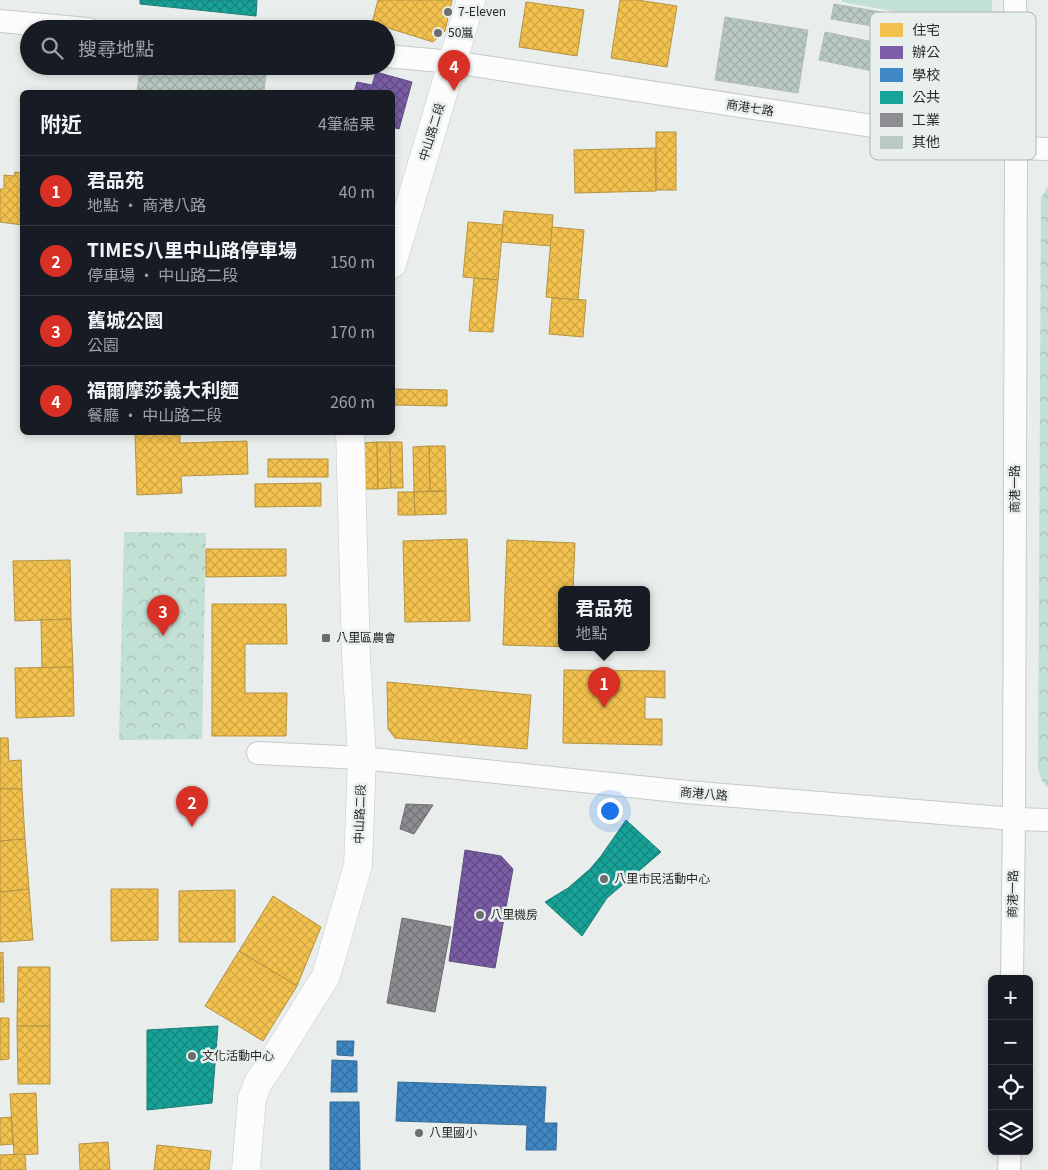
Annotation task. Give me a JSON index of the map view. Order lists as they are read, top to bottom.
{
  "streets": {
    "main road": ["中山路二段"],
    "street": ["商港七路", "商港一路", "商港八路"]
  },
  "crossings": [
    ["商港七路", "中山路二段"],
    ["中山路二段", "商港八路"],
    ["商港一路", "商港八路"]
  ],
  "places": {
    "other": [
      "7-Eleven",
      "50嵐",
      "八里市民活動中心",
      "八里機房",
      "文化活動中心",
      "八里國小"
    ],
    "transit": ["八里區農會"]
  },
  "legend": [
    "住宅",
    "辦公",
    "學校",
    "公共",
    "工業",
    "其他"
  ],
  "page": {
    "search": "搜尋地點",
    "pins": [
      "4",
      "3",
      "1",
      "2"
    ],
    "heading": ["附近", "4筆結果"],
    "list": [
      {
        "mark": "1",
        "name": "君品苑",
        "note": "地點 · 商港八路",
        "value": "40 m"
      },
      {
        "mark": "2",
        "name": "TIMES八里中山路停車場",
        "note": "停車場 · 中山路二段",
        "value": "150 m"
      },
      {
        "mark": "3",
        "name": "舊城公園",
        "note": "公園",
        "value": "170 m"
      },
      {
        "mark": "4",
        "name": "福爾摩莎義大利麵",
        "note": "餐廳 · 中山路二段",
        "value": "260 m"
      }
    ],
    "popup": ["君品苑", "地點"],
    "map_buttons": ["+", "−"]
  }
}
